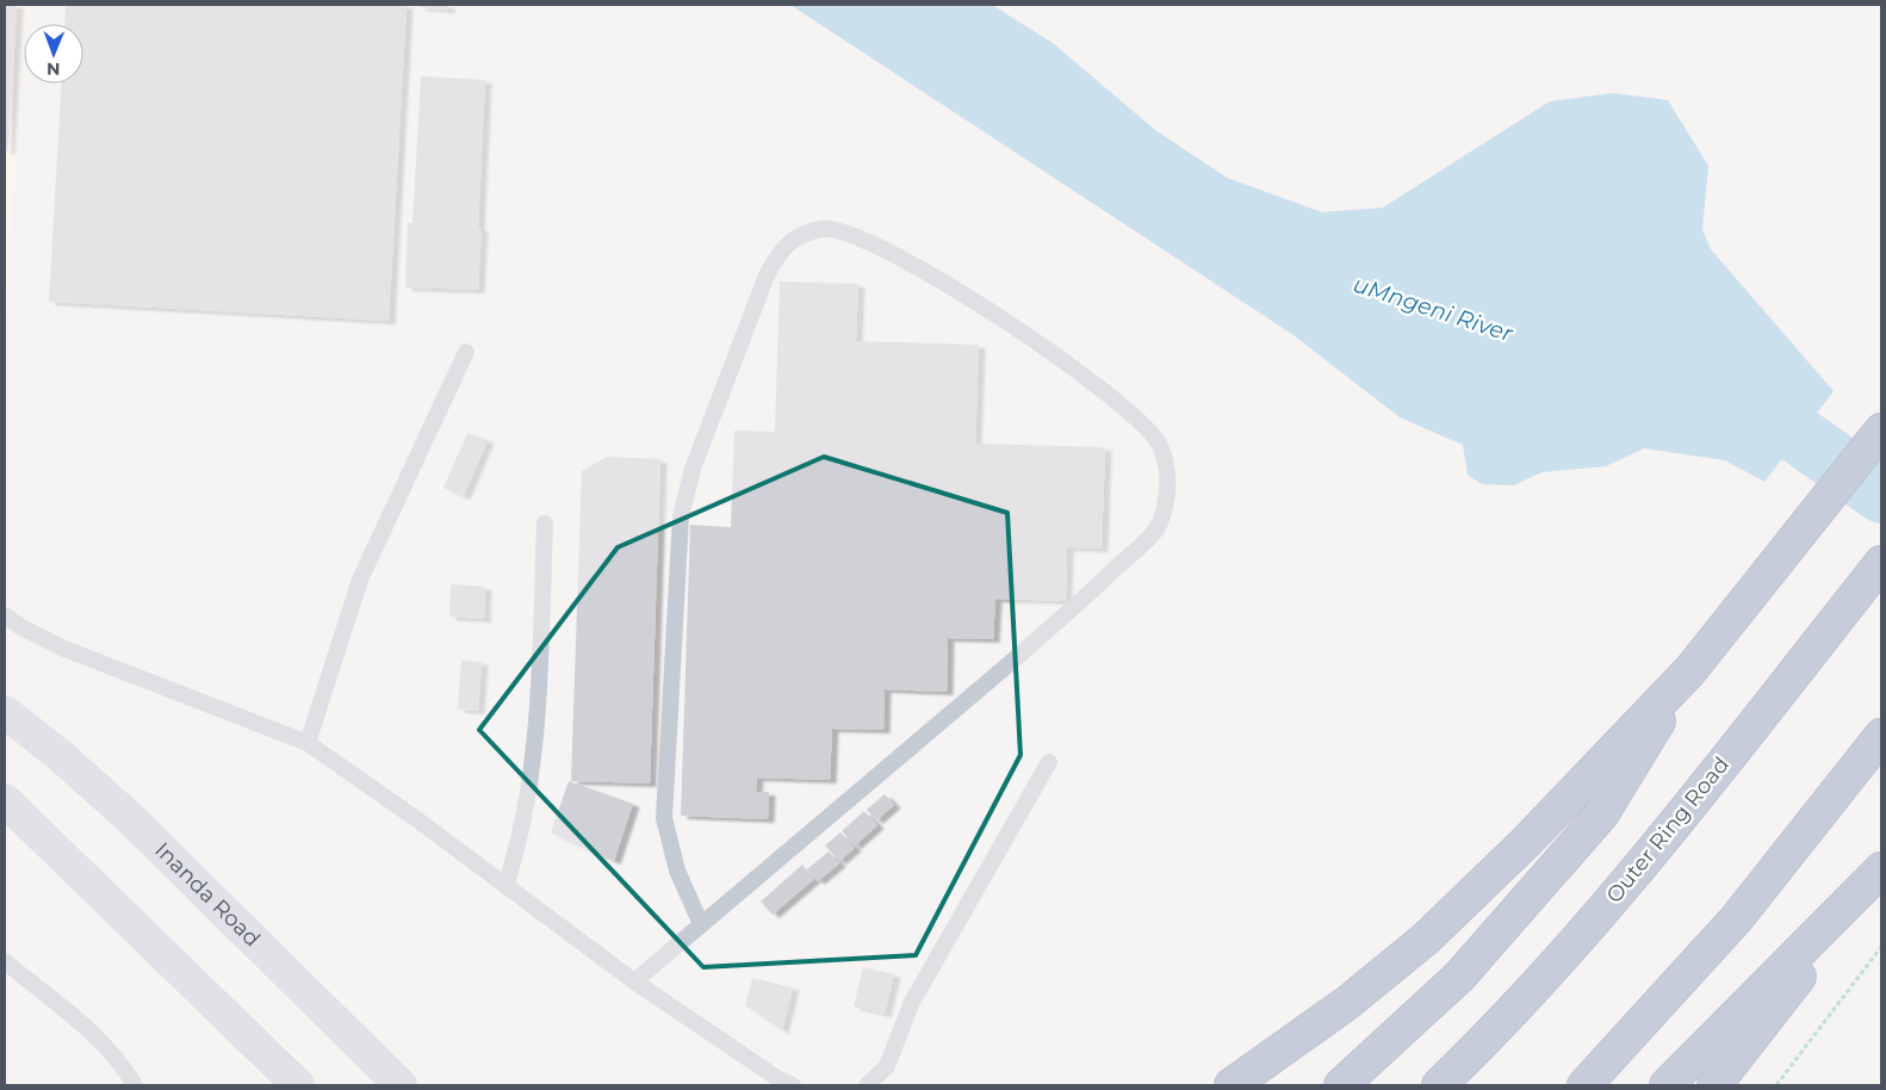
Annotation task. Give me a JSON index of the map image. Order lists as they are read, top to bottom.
{
  "streets": {
    "highway": ["Outer Ring Road"],
    "main road": ["Inanda Road"]
  },
  "water": ["uMngeni River"],
  "north": "bottom"
}
